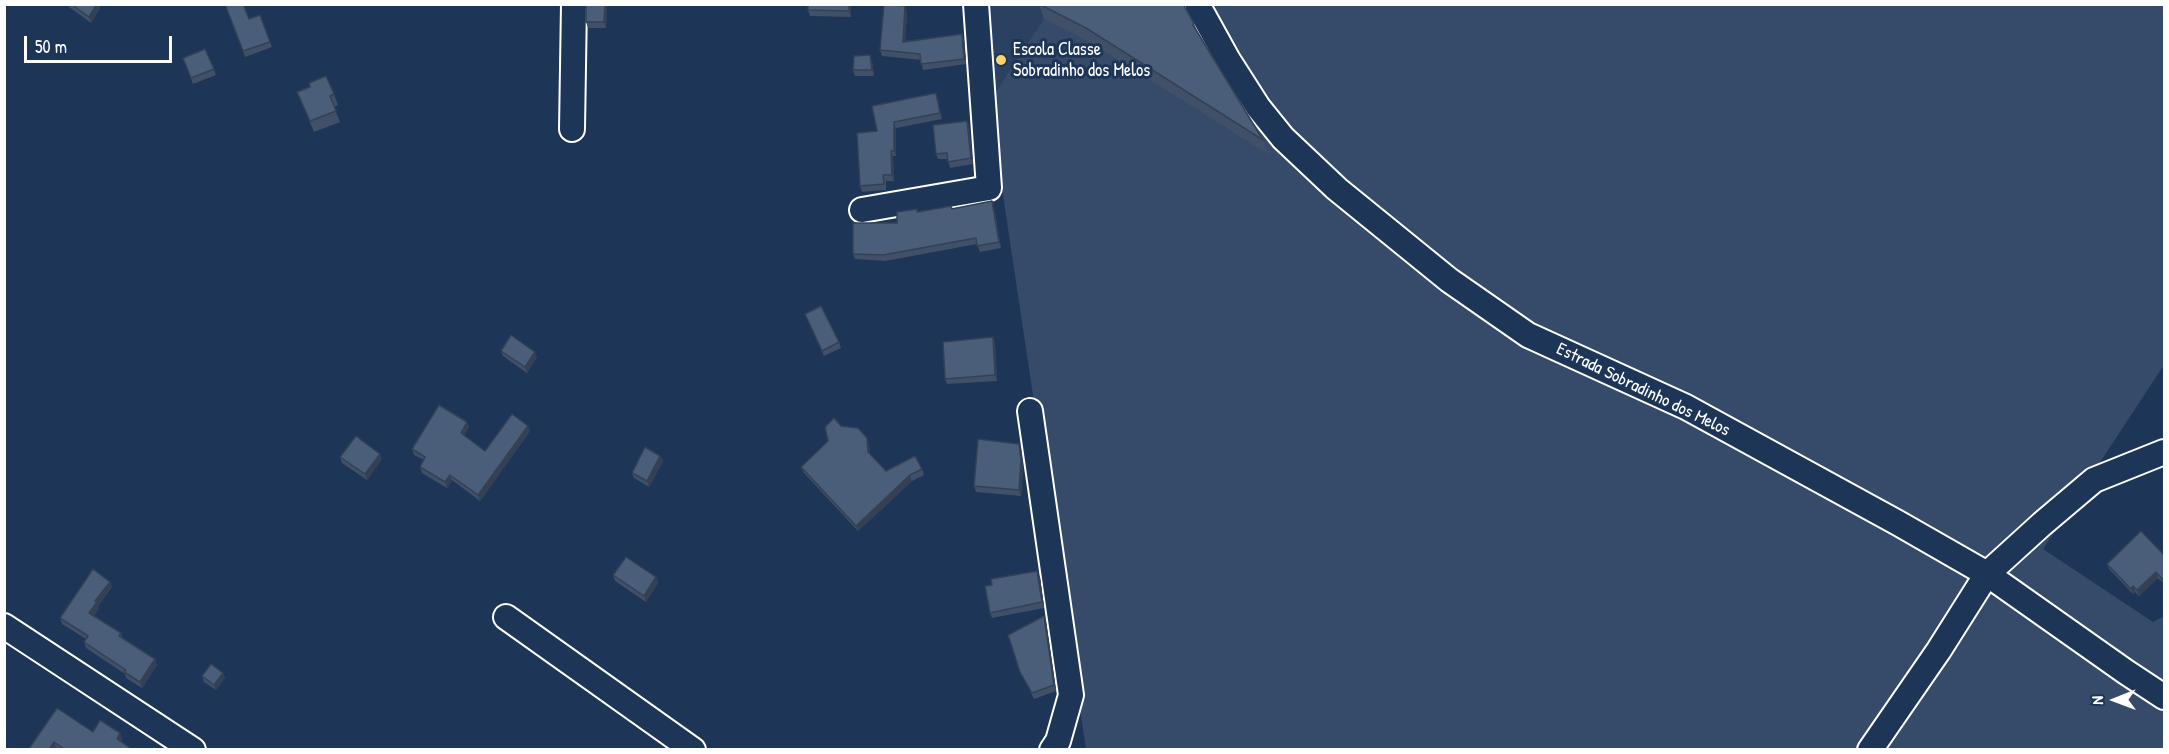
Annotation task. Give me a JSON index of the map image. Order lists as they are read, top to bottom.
{
  "streets": {
    "street": ["Estrada Sobradinho dos Melos"]
  },
  "places": ["Escola Classe Sobradinho dos Melos"],
  "scale_bar": "50 m",
  "north": "left"
}
